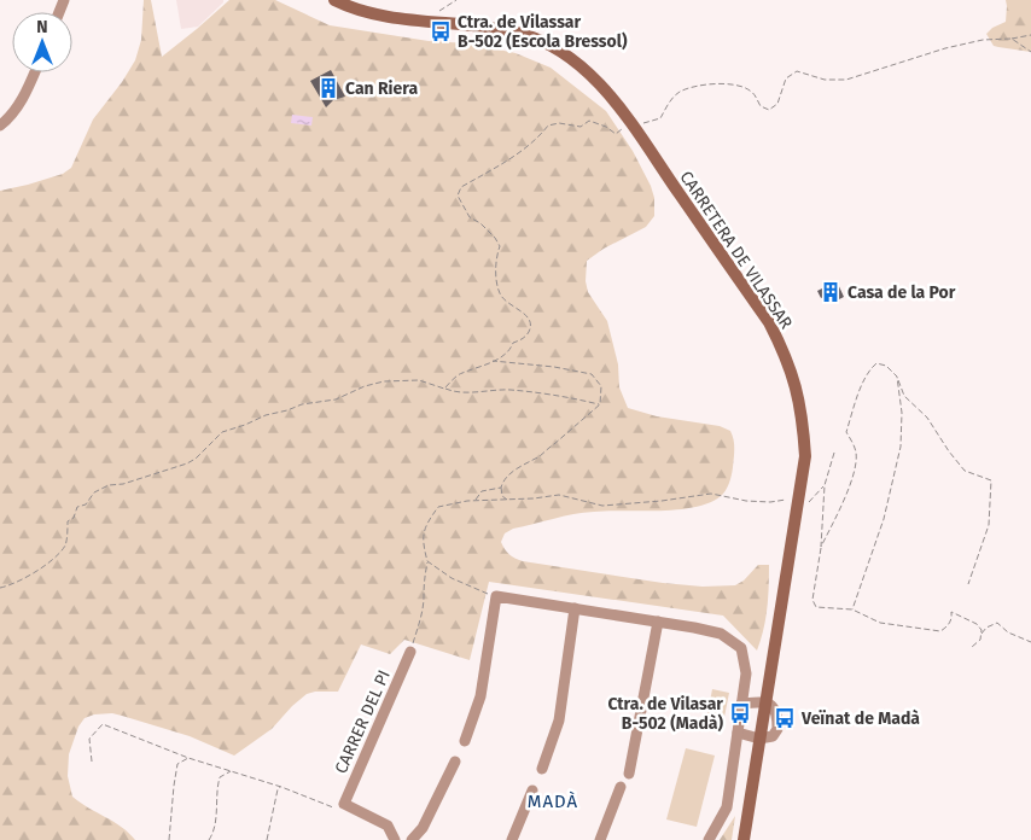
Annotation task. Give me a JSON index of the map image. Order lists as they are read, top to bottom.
{
  "streets": {
    "street": ["CARRETERA DE VILASSAR", "CARRER DEL PI"]
  },
  "districts": ["MADÀ"],
  "places": {
    "bus stop": ["Ctra. de Vilassar B-502 (Escola Bressol)", "Ctra. de Vilasar B-502 (Madà)", "Veïnat de Madà"],
    "building": ["Can Riera", "Casa de la Por"]
  },
  "north": "top"
}
